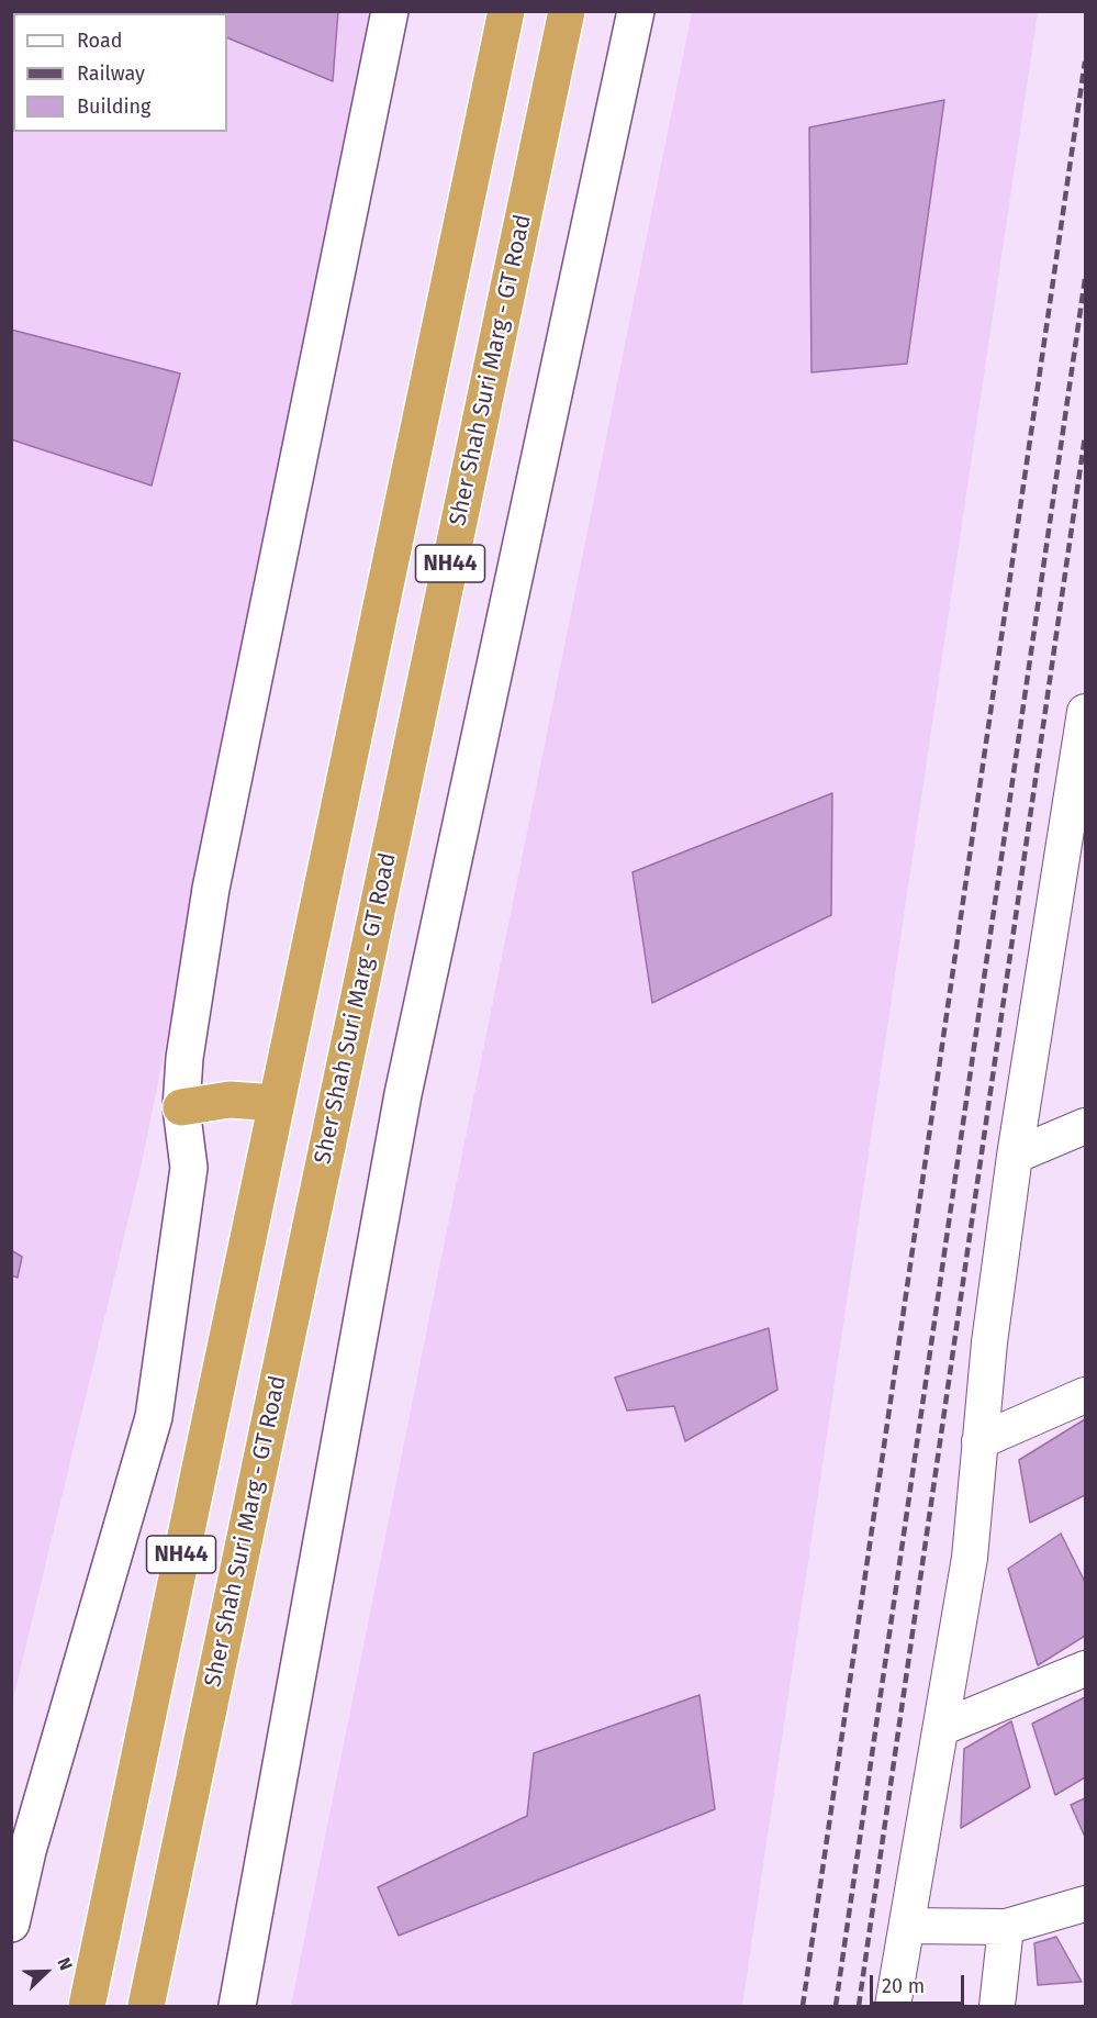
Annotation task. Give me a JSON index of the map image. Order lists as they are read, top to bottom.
{
  "streets": {
    "highway": ["Sher Shah Suri Marg - GT Road", "NH44"]
  },
  "legend": ["Road", "Railway", "Building"],
  "scale_bar": "20 m",
  "north": "top right"
}
